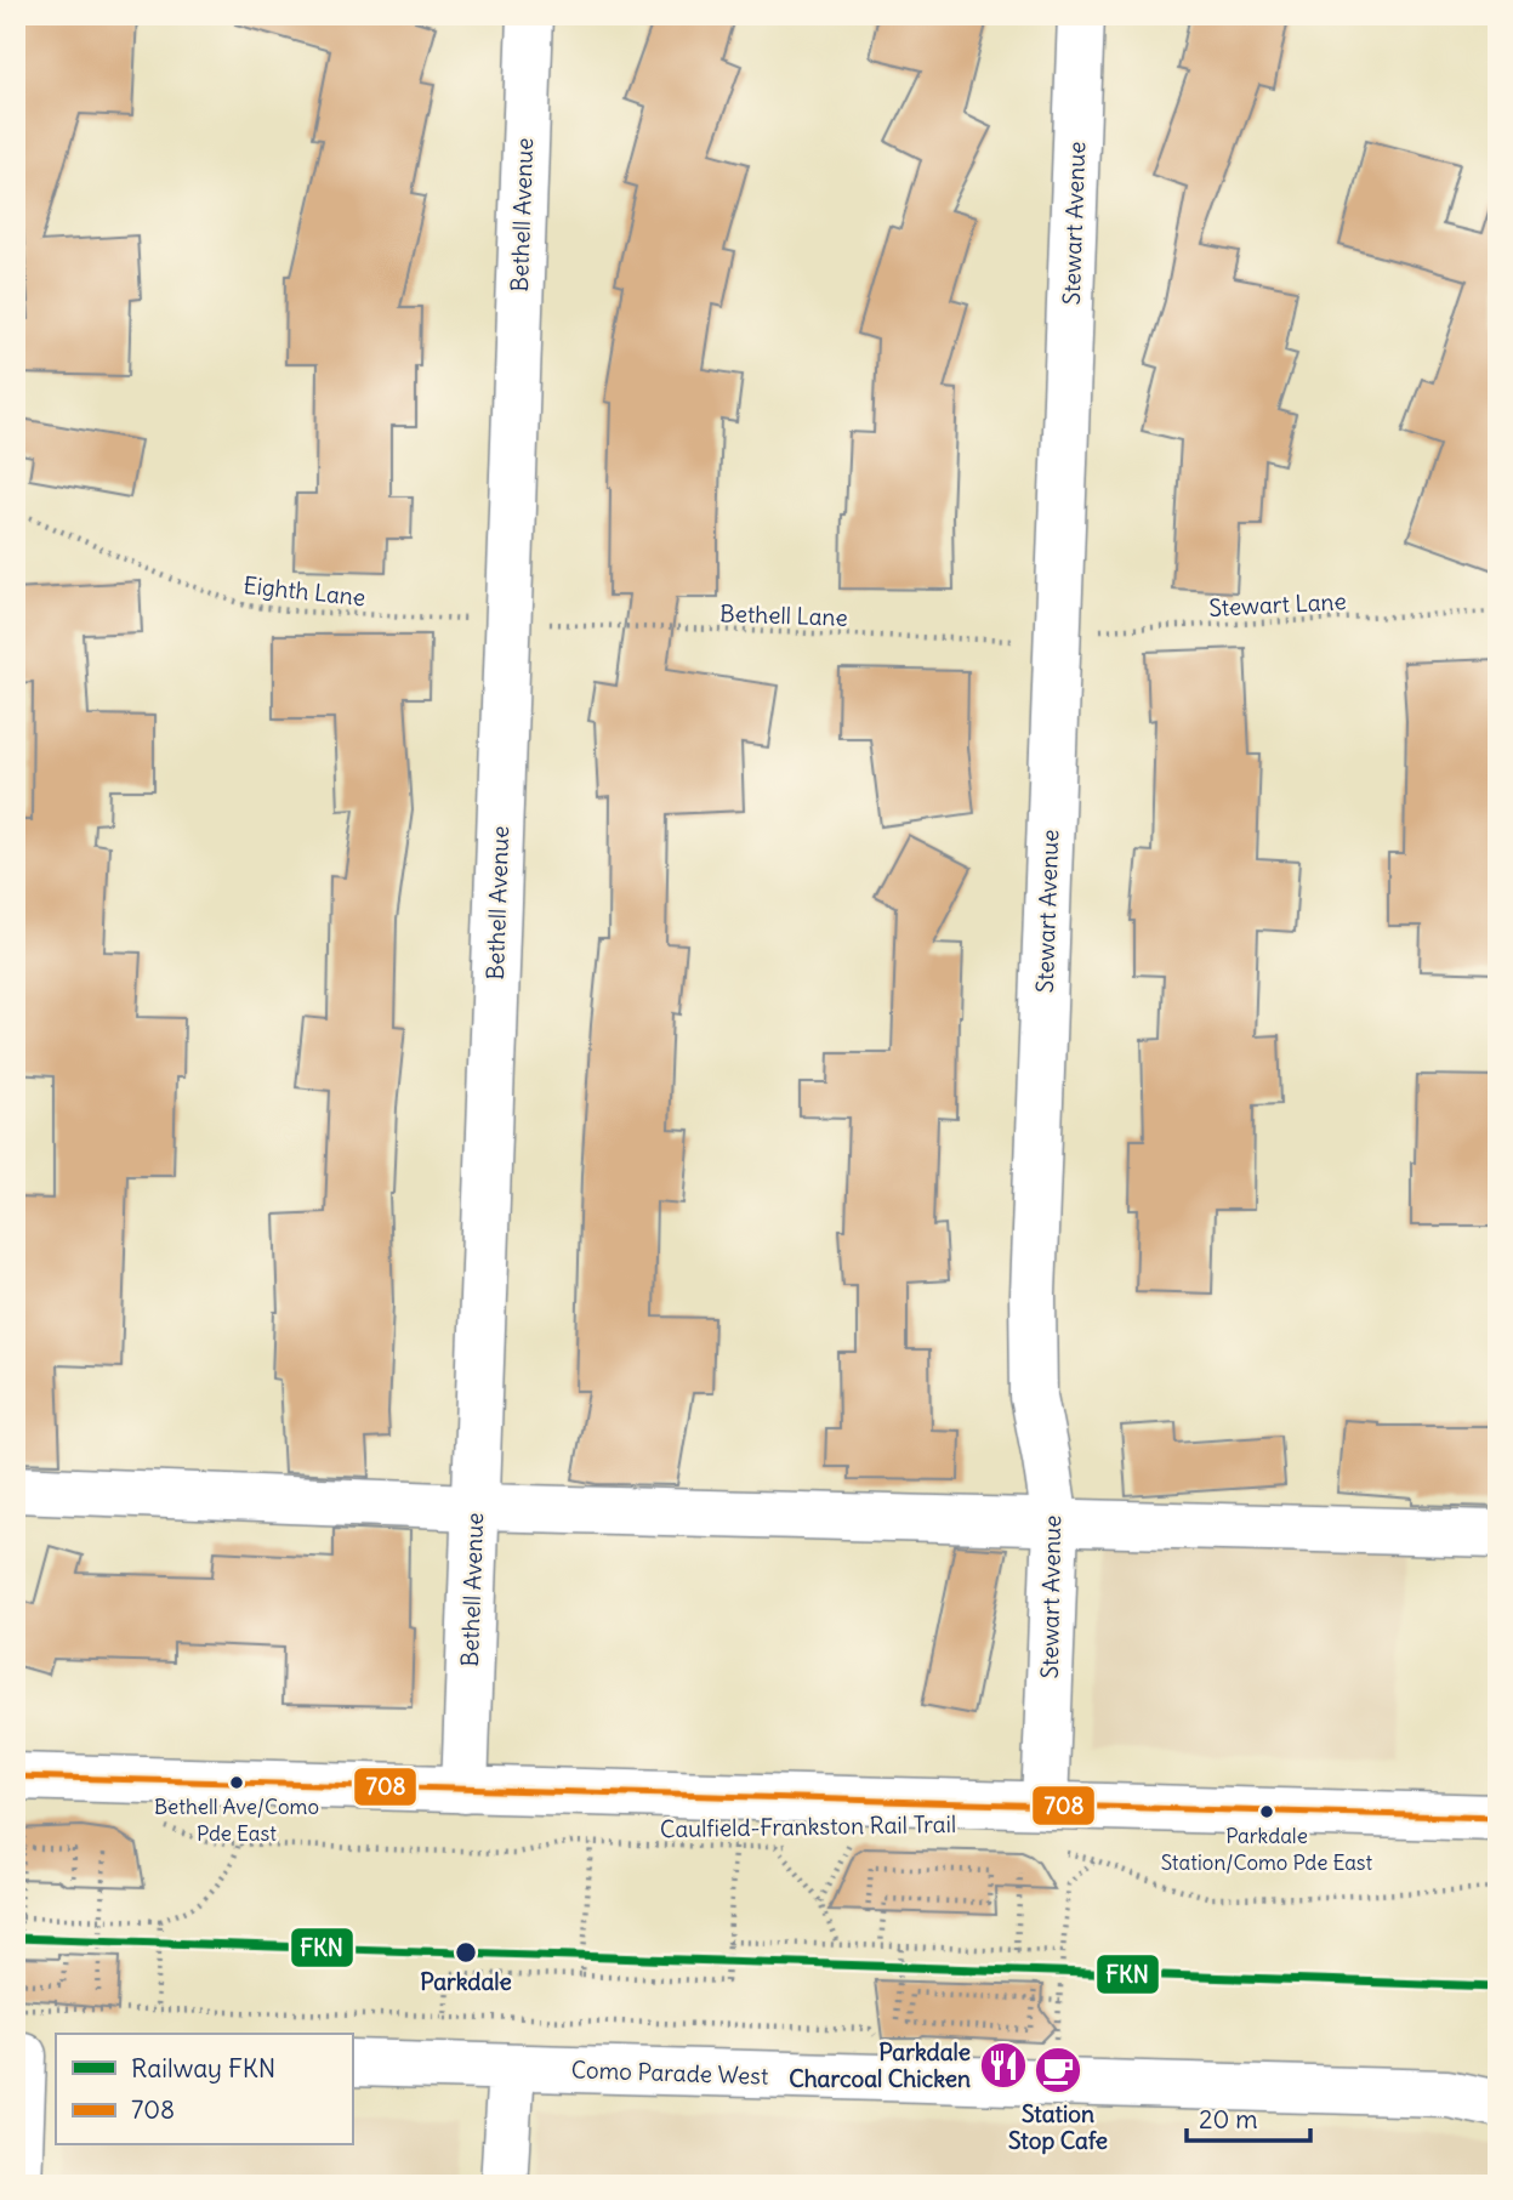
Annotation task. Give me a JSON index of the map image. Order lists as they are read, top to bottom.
{
  "streets": {
    "street": ["Bethell Avenue", "Stewart Avenue", "Como Parade West"],
    "path": [
      "Eighth Lane",
      "Stewart Lane",
      "Bethell Lane",
      "Caulfield-Frankston Rail Trail"
    ]
  },
  "crossings": [
    ["Bethell Avenue", "Eighth Lane"],
    ["Bethell Avenue", "Bethell Lane"],
    ["Stewart Avenue", "Stewart Lane"],
    ["Stewart Avenue", "Bethell Lane"],
    ["Eighth Lane", "Bethell Lane"],
    ["Stewart Lane", "Bethell Lane"]
  ],
  "places": {
    "other": ["Bethell Ave/Como Pde East", "Parkdale Station/Como Pde East", "Parkdale"],
    "restaurant": ["Parkdale Charcoal Chicken"],
    "cafe": ["Station Stop Cafe"]
  },
  "lines": ["transit line 708", "rail line FKN"],
  "legend": ["Railway FKN", "708"],
  "scale_bar": "20 m"
}
